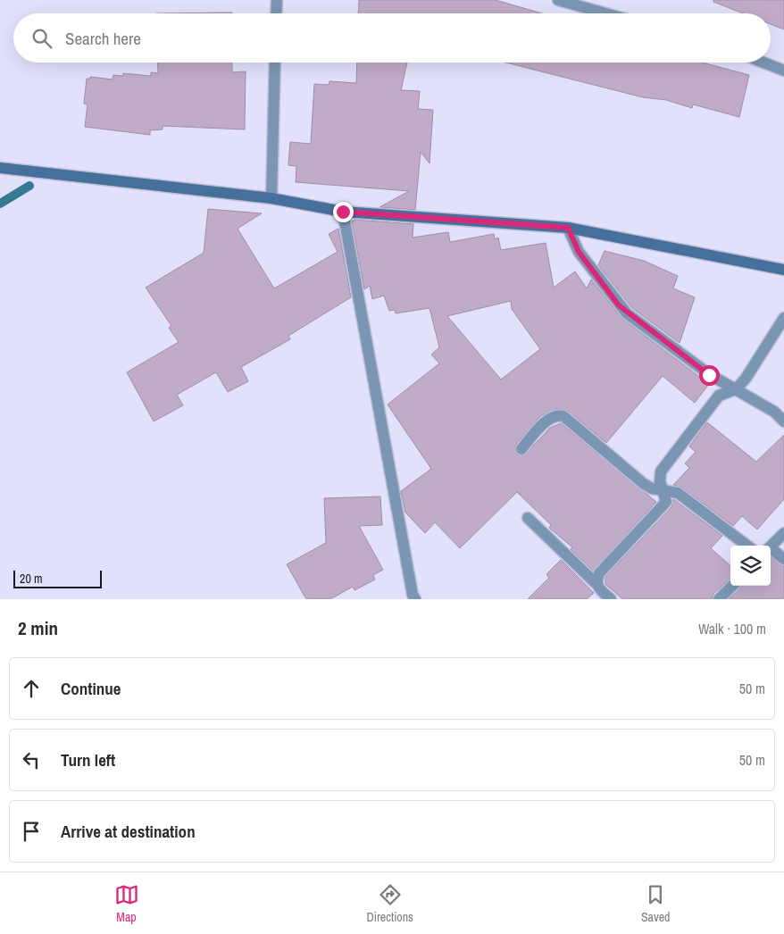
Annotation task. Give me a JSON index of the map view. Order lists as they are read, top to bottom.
{
  "scale_bar": "20 m",
  "page": {
    "search": "Search here",
    "scale": "20 m",
    "heading": ["2 min", "Walk · 100 m"],
    "list": [
      ["Continue", "50 m"],
      ["Turn left", "50 m"],
      "Arrive at destination"
    ],
    "nav": ["Map", "Directions", "Saved"]
  }
}
